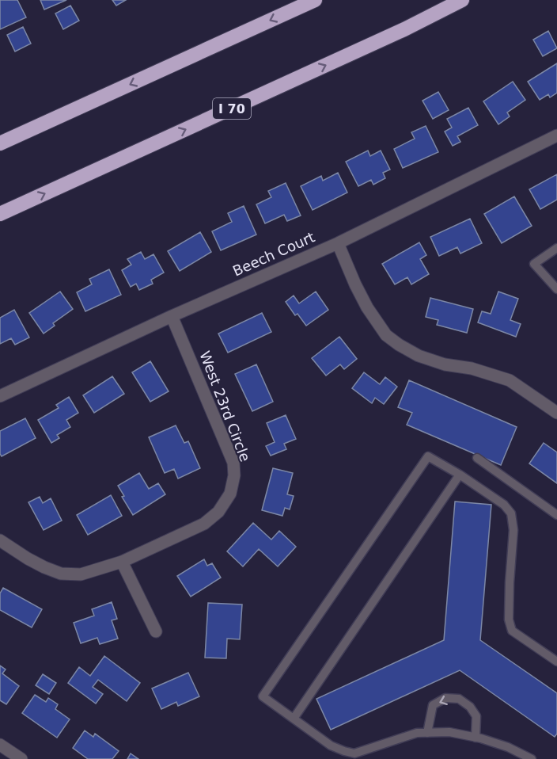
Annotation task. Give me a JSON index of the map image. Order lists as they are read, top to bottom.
{
  "streets": {
    "highway": ["I 70"],
    "street": ["Beech Court", "West 23rd Circle"]
  },
  "crossings": [
    ["Beech Court", "West 23rd Circle"]
  ]
}
